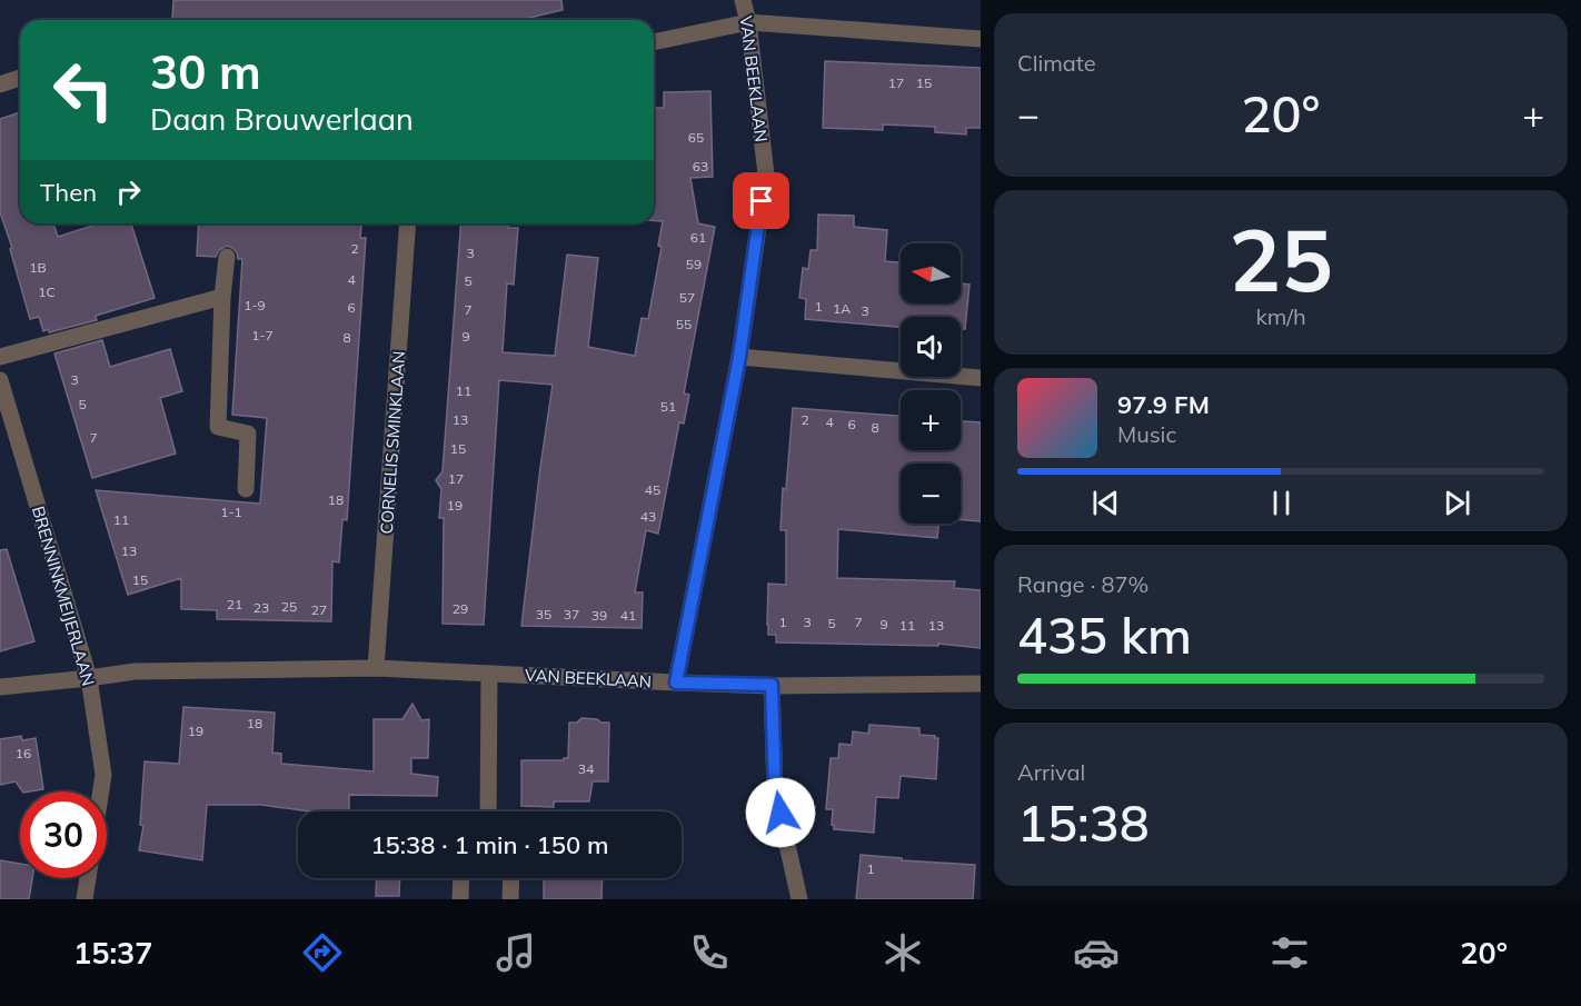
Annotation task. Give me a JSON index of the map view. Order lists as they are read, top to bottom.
{
  "streets": {
    "street": ["VAN BEEKLAAN", "CORNELIS SMINKLAAN", "BRENNINKMEIJERLAAN"]
  },
  "crossings": [
    ["VAN BEEKLAAN", "CORNELIS SMINKLAAN"],
    ["VAN BEEKLAAN", "BRENNINKMEIJERLAAN"]
  ],
  "house_numbers": [
    "17",
    "15",
    "65",
    "63",
    "61",
    "2",
    "3",
    "59",
    "1B",
    "4",
    "5",
    "1C",
    "57",
    "1-9",
    "1",
    "6",
    "1A",
    "7",
    "3",
    "55",
    "1-7",
    "9",
    "8",
    "3",
    "11",
    "5",
    "51",
    "13",
    "2",
    "4",
    "6",
    "8",
    "7",
    "15",
    "17",
    "45",
    "18",
    "19",
    "1-1",
    "43",
    "11",
    "13",
    "15",
    "21",
    "25",
    "23",
    "29",
    "27",
    "35",
    "37",
    "39",
    "41",
    "1",
    "3",
    "7",
    "5",
    "9",
    "11",
    "13",
    "18",
    "19",
    "16",
    "34",
    "1"
  ],
  "north": "left",
  "page": {
    "tile": [
      "Climate",
      ["25", "km/h"],
      ["Range · 87%", "435 km"],
      ["Arrival", "15:38"]
    ],
    "turn": ["30 m", "Daan Brouwerlaan"],
    "heat": ["−", "20°", "+"],
    "then": "Then",
    "map_buttons": ["+", "−"],
    "song": ["97.9 FM", "Music"],
    "limit": "30",
    "trip": "15:38 · 1 min · 150 m",
    "tabs": ["15:37", "20°"]
  }
}
